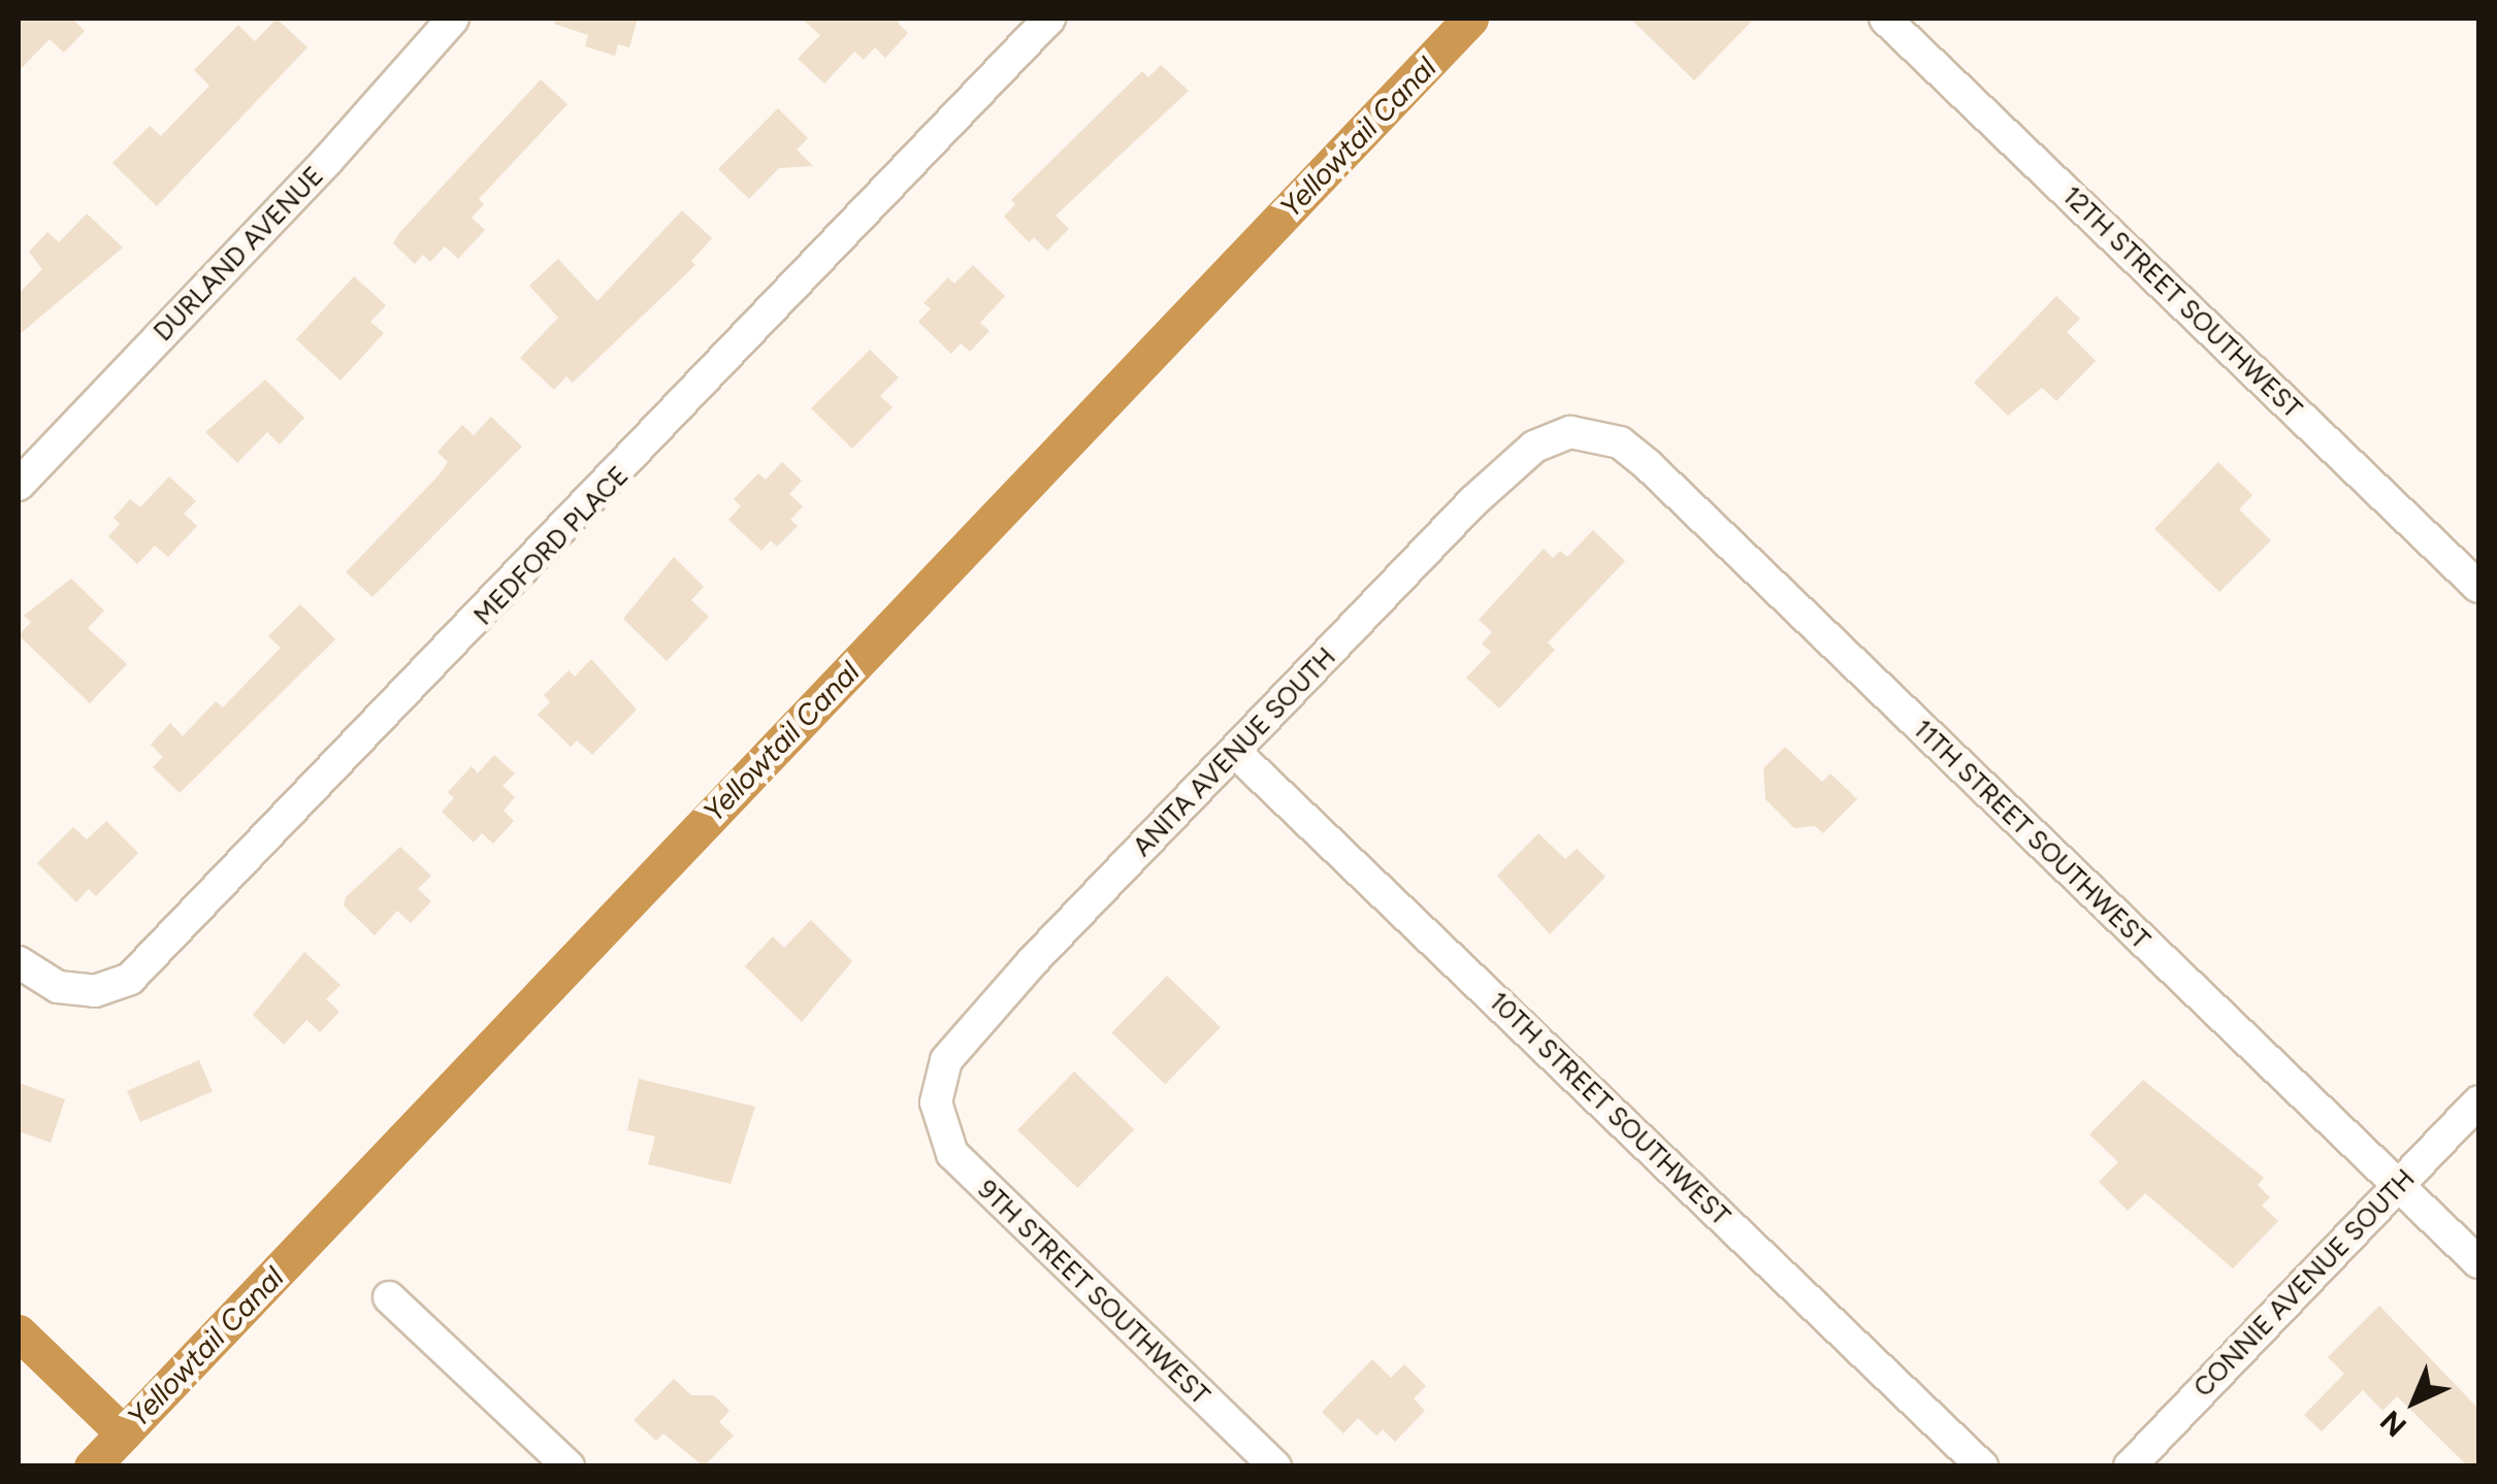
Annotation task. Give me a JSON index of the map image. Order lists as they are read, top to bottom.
{
  "streets": {
    "street": [
      "DURLAND AVENUE",
      "12TH STREET SOUTHWEST",
      "MEDFORD PLACE",
      "ANITA AVENUE SOUTH",
      "11TH STREET SOUTHWEST",
      "10TH STREET SOUTHWEST",
      "CONNIE AVENUE SOUTH",
      "9TH STREET SOUTHWEST"
    ]
  },
  "crossings": [
    ["ANITA AVENUE SOUTH", "11TH STREET SOUTHWEST"],
    ["ANITA AVENUE SOUTH", "10TH STREET SOUTHWEST"],
    ["ANITA AVENUE SOUTH", "9TH STREET SOUTHWEST"],
    ["11TH STREET SOUTHWEST", "CONNIE AVENUE SOUTH"]
  ],
  "water": ["Yellowtail Canal"],
  "north": "bottom left"
}
